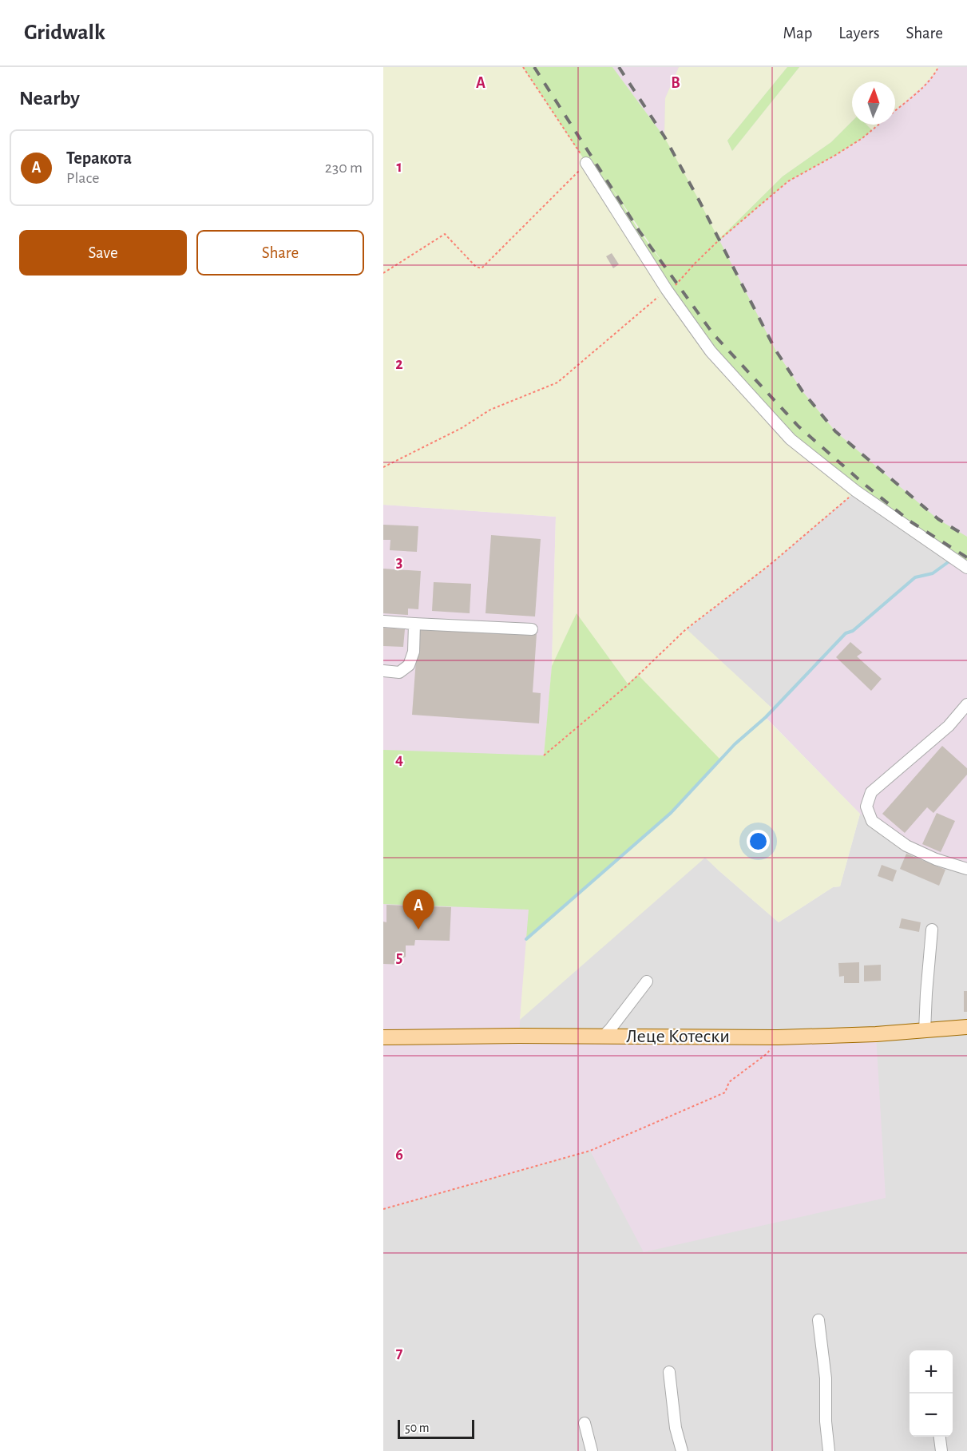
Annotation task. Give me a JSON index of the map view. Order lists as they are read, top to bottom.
{
  "streets": {
    "main road": ["Леце Котески"]
  },
  "scale_bar": "50 m",
  "north": "top",
  "page": {
    "header": "Gridwalk",
    "nav": ["Map", "Layers", "Share"],
    "heading": "Nearby",
    "list": [
      {
        "mark": "A",
        "name": "Теракота",
        "note": "Place",
        "value": "230 m"
      }
    ],
    "buttons": ["Save", "Share"],
    "pins": "A",
    "map_buttons": ["+", "−"],
    "scale": "50 m"
  },
  "grid": {
    "columns": ["A", "B"],
    "rows": [
      "1",
      "2",
      "3",
      "4",
      "5",
      "6",
      "7"
    ]
  }
}
